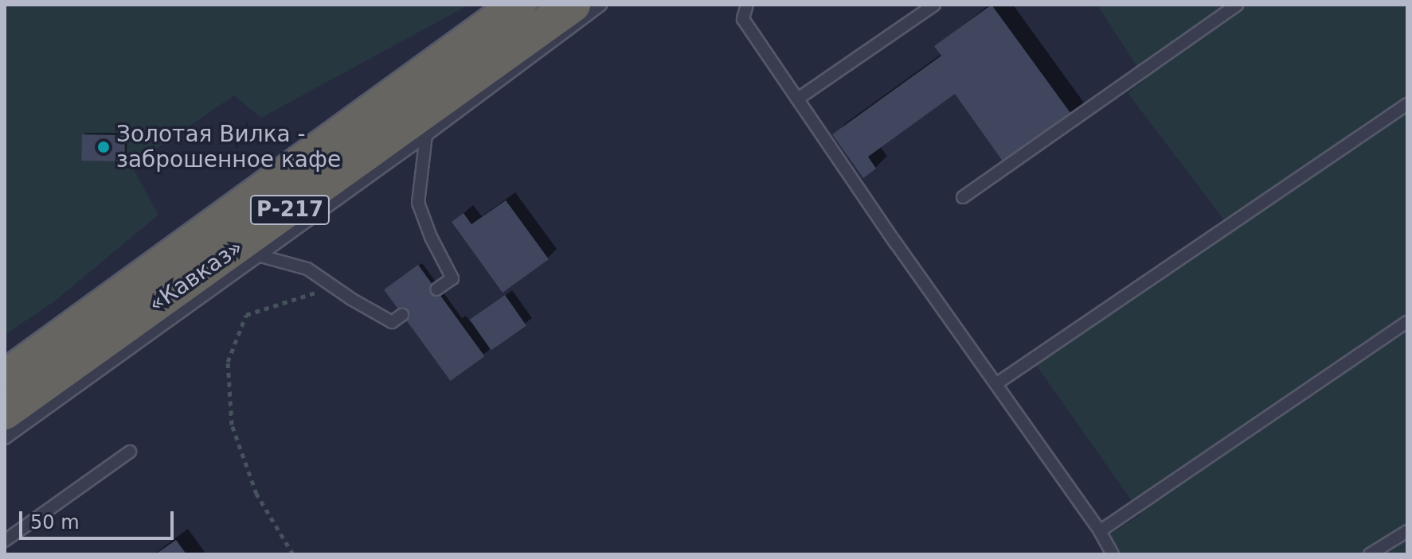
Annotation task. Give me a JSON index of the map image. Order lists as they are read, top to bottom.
{
  "streets": {
    "highway": ["Р-217", "«Кавказ»"]
  },
  "places": ["Золотая Вилка - заброшенное кафе"],
  "scale_bar": "50 m"
}
